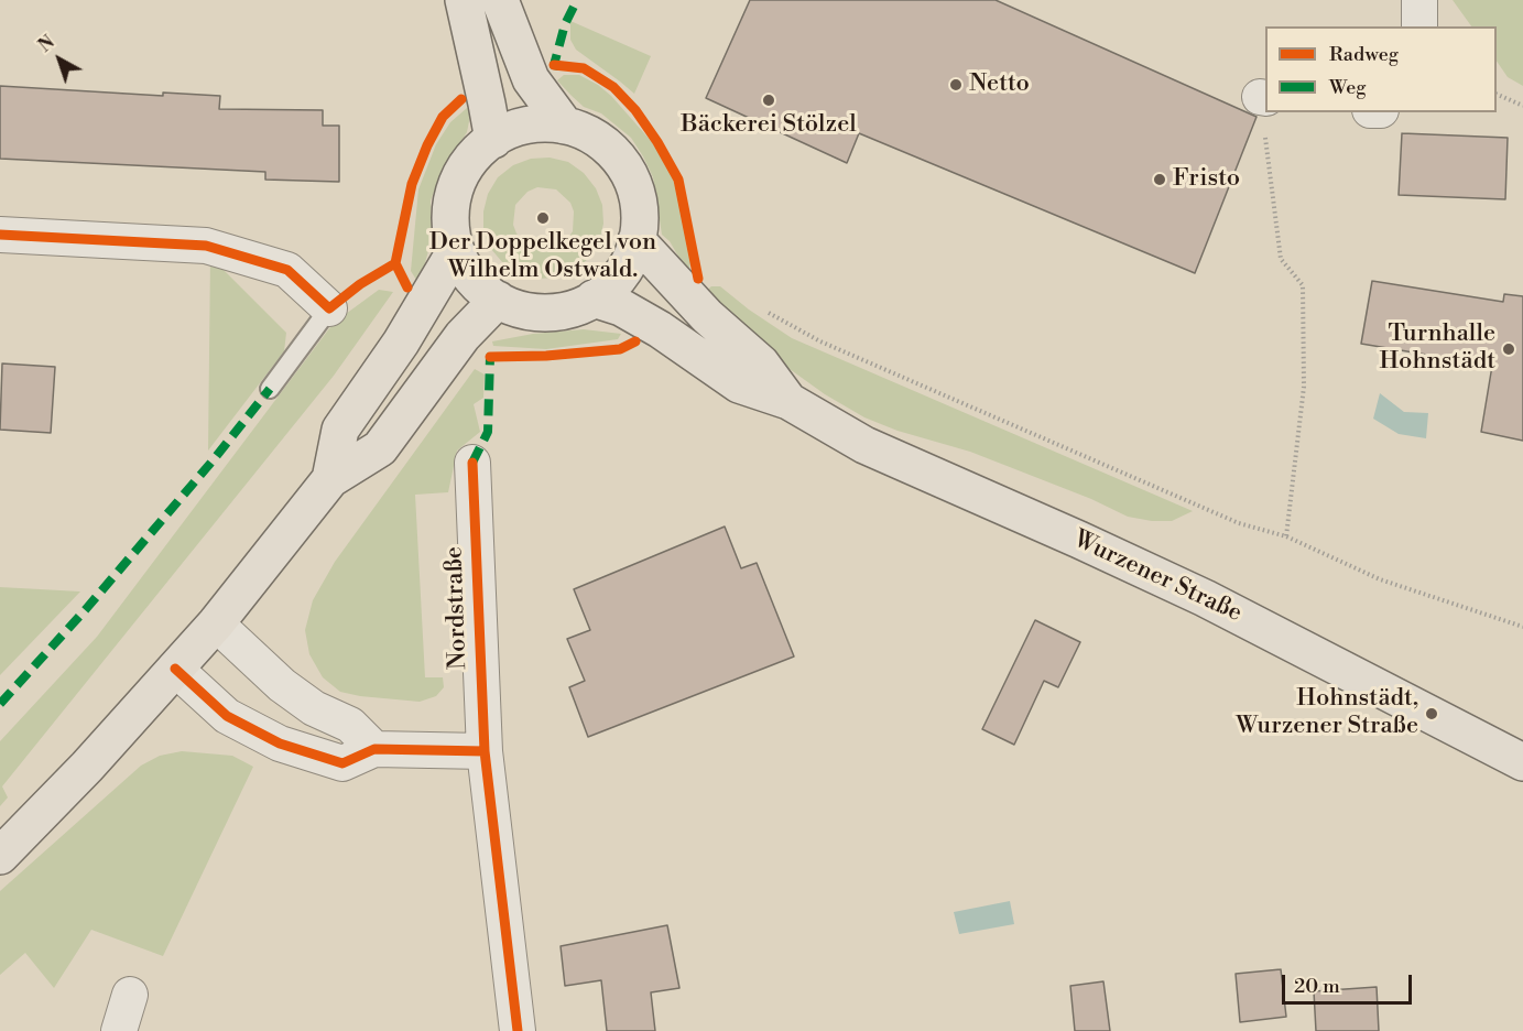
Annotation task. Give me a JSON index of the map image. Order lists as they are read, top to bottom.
{
  "streets": {
    "main road": ["Wurzener Straße"],
    "street": ["Nordstraße"]
  },
  "places": [
    "Netto",
    "Bäckerei Stölzel",
    "Fristo",
    "Der Doppelkegel von Wilhelm Ostwald.",
    "Turnhalle Hohnstädt",
    "Hohnstädt, Wurzener Straße"
  ],
  "legend": ["Radweg", "Weg"],
  "scale_bar": "20 m",
  "north": "top left"
}
